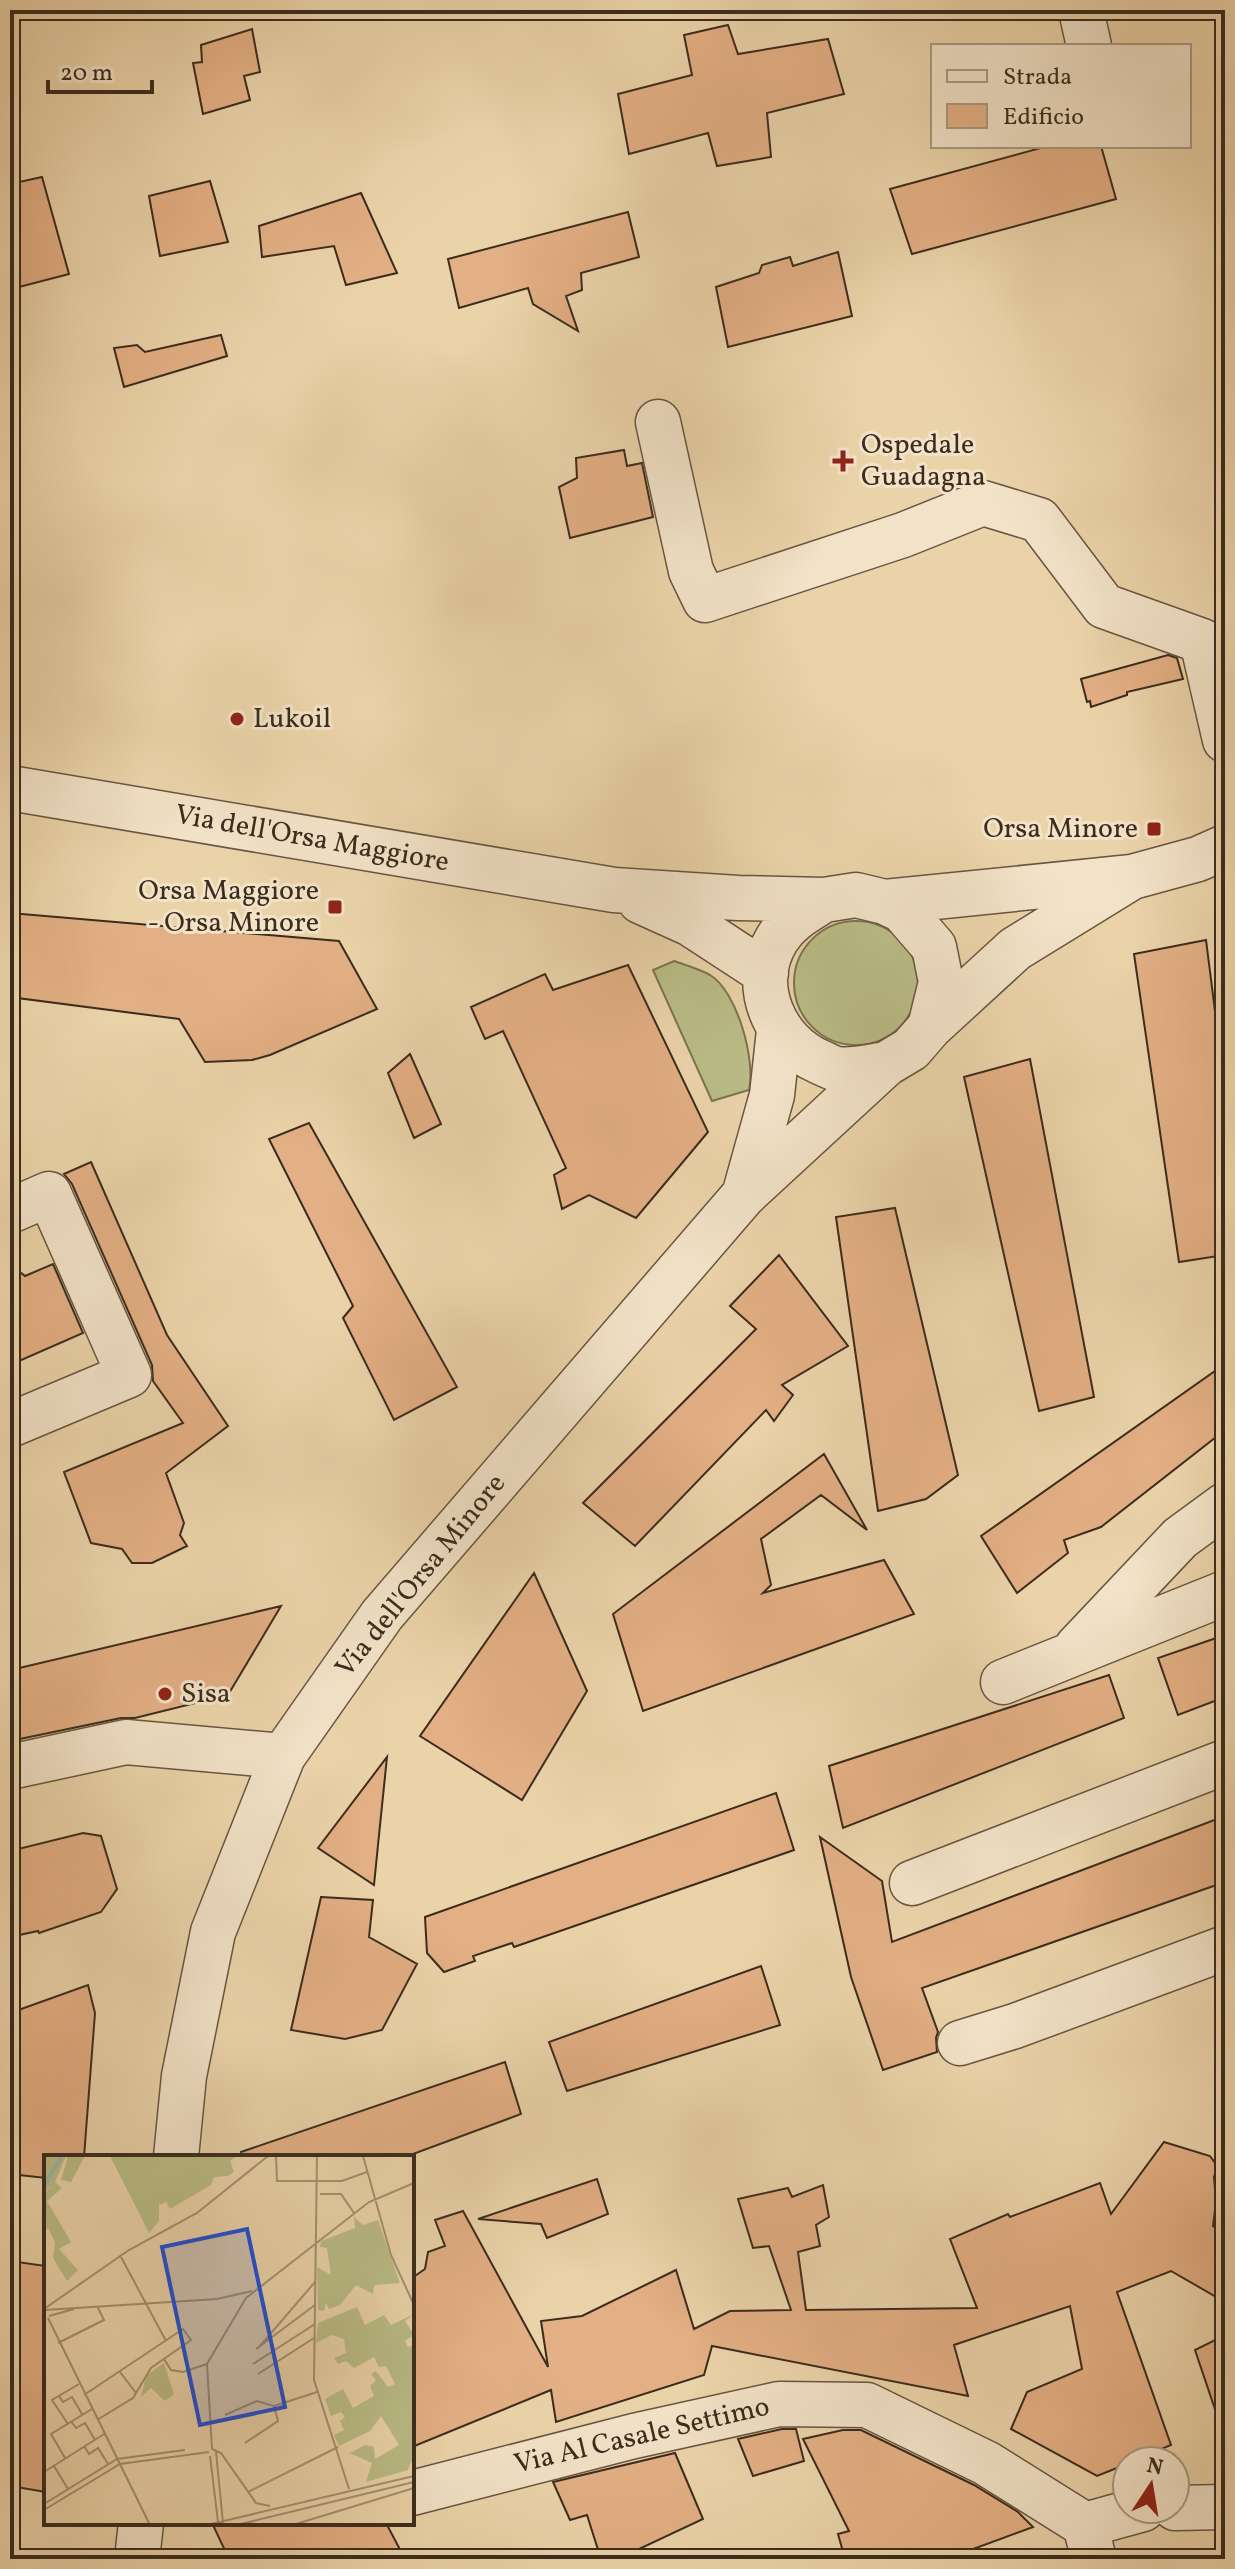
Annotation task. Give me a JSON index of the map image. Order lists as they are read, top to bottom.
{
  "streets": {
    "street": ["Via dell'Orsa Maggiore", "Via dell'Orsa Minore", "Via Al Casale Settimo"]
  },
  "places": {
    "health": ["Ospedale Guadagna"],
    "other": ["Lukoil", "Sisa"],
    "transit": ["Orsa Minore", "Orsa Maggiore - Orsa Minore"]
  },
  "legend": ["Strada", "Edificio"],
  "scale_bar": "20 m",
  "north": "top"
}
